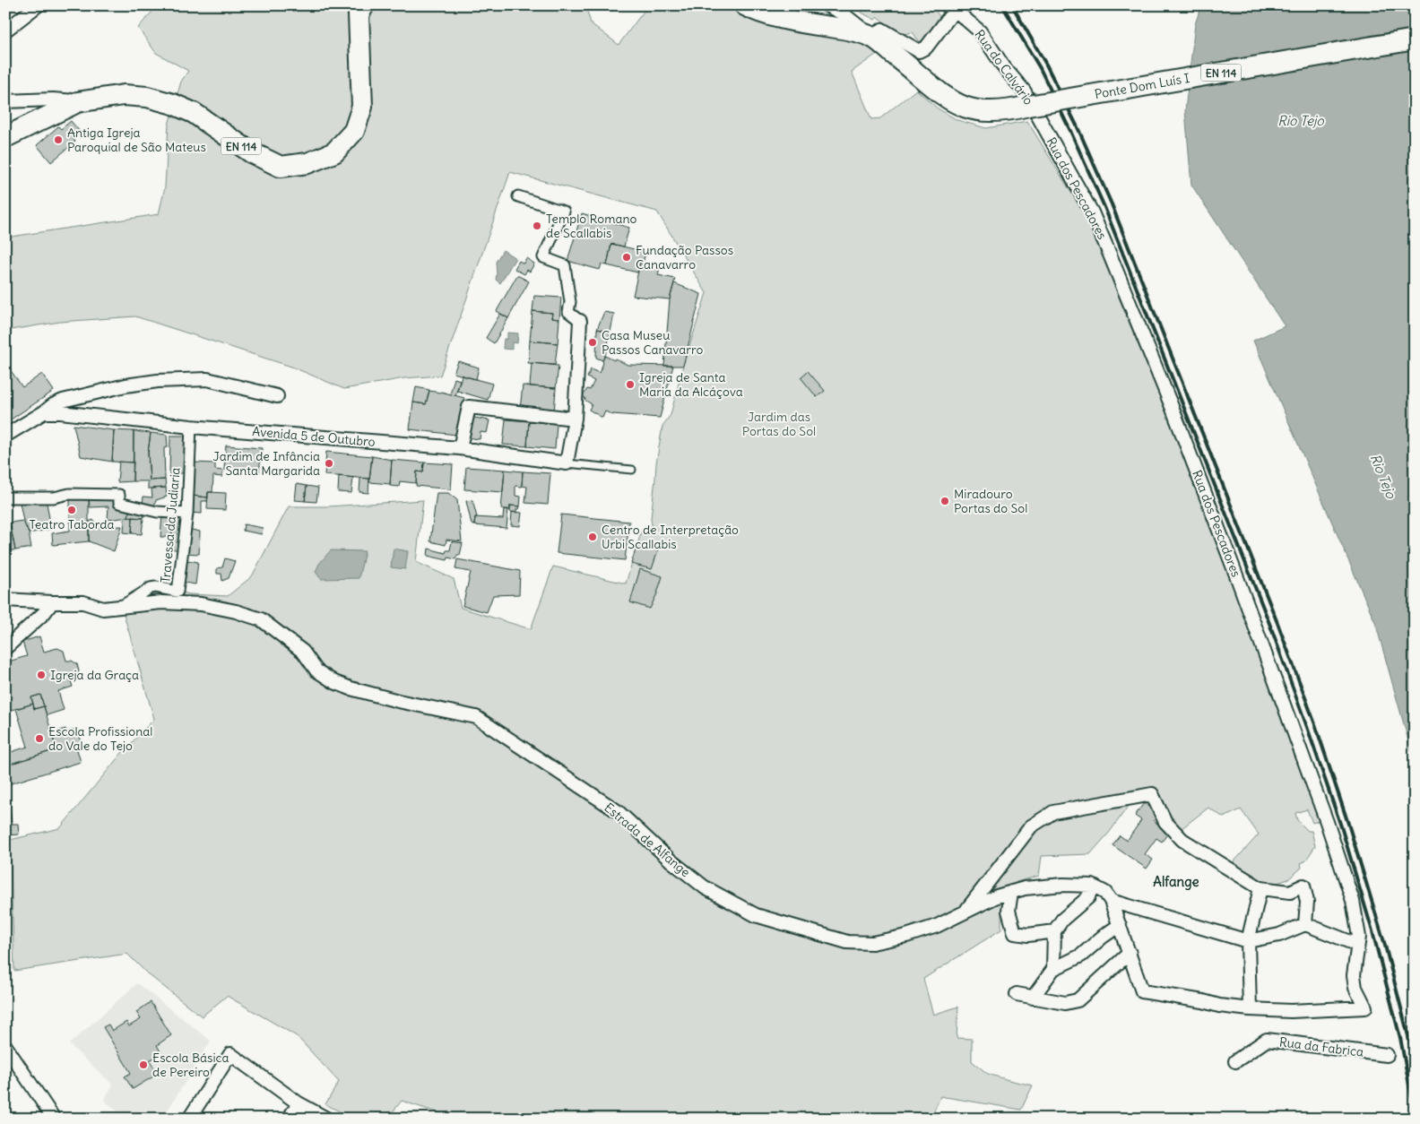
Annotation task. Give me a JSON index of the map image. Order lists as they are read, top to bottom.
{
  "streets": {
    "main road": ["EN 114", "Ponte Dom Luís I"],
    "street": [
      "Rua do Calvário",
      "Rua dos Pescadores",
      "Avenida 5 de Outubro",
      "Travessa da Judiaria",
      "Estrada de Alfange",
      "Rua da Fabrica"
    ]
  },
  "crossings": [
    ["Rua do Calvário", "EN 114"],
    ["Rua do Calvário", "Ponte Dom Luís I"],
    ["Rua do Calvário", "Rua dos Pescadores"],
    ["EN 114", "Ponte Dom Luís I"],
    ["EN 114", "Rua dos Pescadores"],
    ["Ponte Dom Luís I", "Rua dos Pescadores"],
    ["Avenida 5 de Outubro", "Travessa da Judiaria"],
    ["Travessa da Judiaria", "Estrada de Alfange"]
  ],
  "districts": ["Alfange"],
  "water": ["Rio Tejo"],
  "parks": ["Jardim das Portas do Sol"],
  "places": [
    "Antiga Igreja Paroquial de São Mateus",
    "Templo Romano de Scallabis",
    "Fundação Passos Canavarro",
    "Casa Museu Passos Canavarro",
    "Igreja de Santa Maria da Alcáçova",
    "Jardim de Infância Santa Margarida",
    "Miradouro Portas do Sol",
    "Teatro Taborda",
    "Centro de Interpretação Urbi Scallabis",
    "Igreja da Graça",
    "Escola Profissional do Vale do Tejo",
    "Escola Básica de Pereiro"
  ]
}
